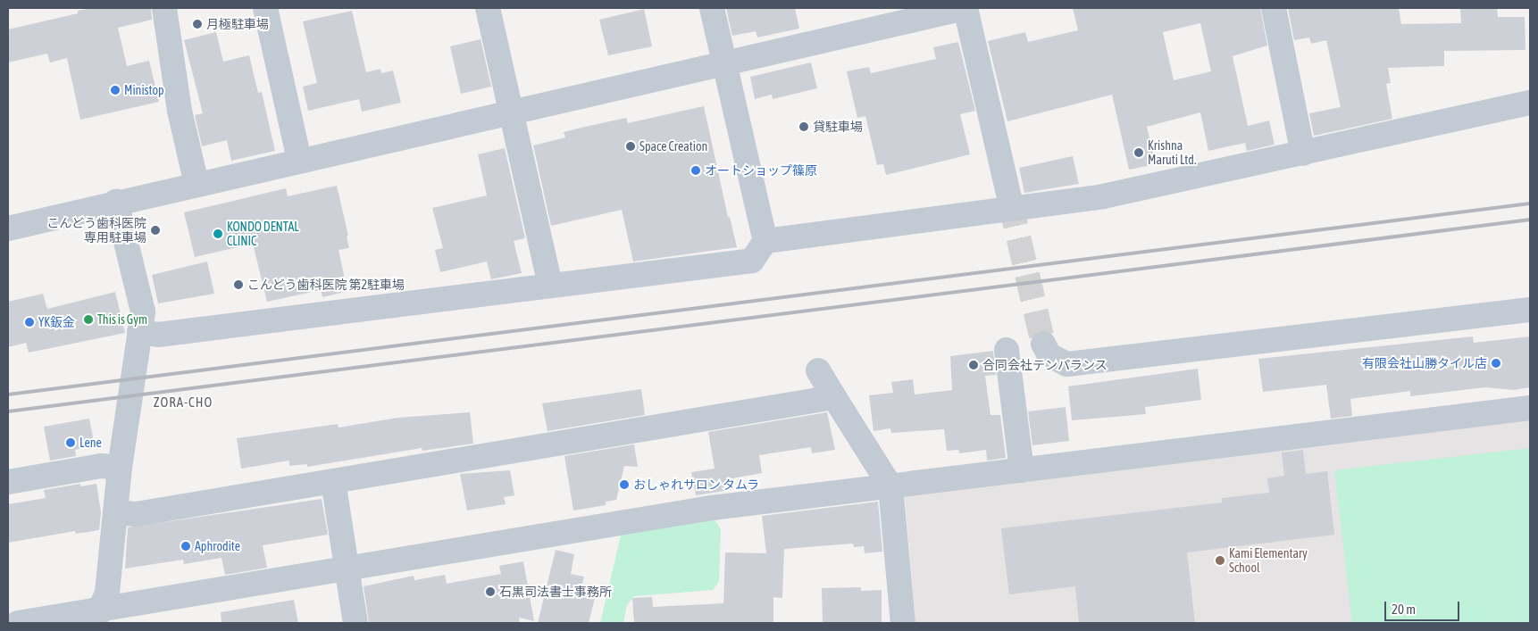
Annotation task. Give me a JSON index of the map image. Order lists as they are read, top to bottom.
{
  "districts": ["ZORA-CHO"],
  "places": [
    "月極駐車場",
    "Ministop",
    "貸駐車場",
    "Space Creation",
    "Krishna Maruti Ltd.",
    "オートショップ篠原",
    "こんどう歯科医院 専用駐車場",
    "KONDO DENTAL CLINIC",
    "こんどう歯科医院 第2駐車場",
    "This is Gym",
    "YK鈑金",
    "有限会社山勝タイル店",
    "合同会社テンパランス",
    "Lene",
    "おしゃれサロン タムラ",
    "Aphrodite",
    "Kami Elementary School",
    "石黒司法書士事務所"
  ],
  "scale_bar": "20 m"
}
